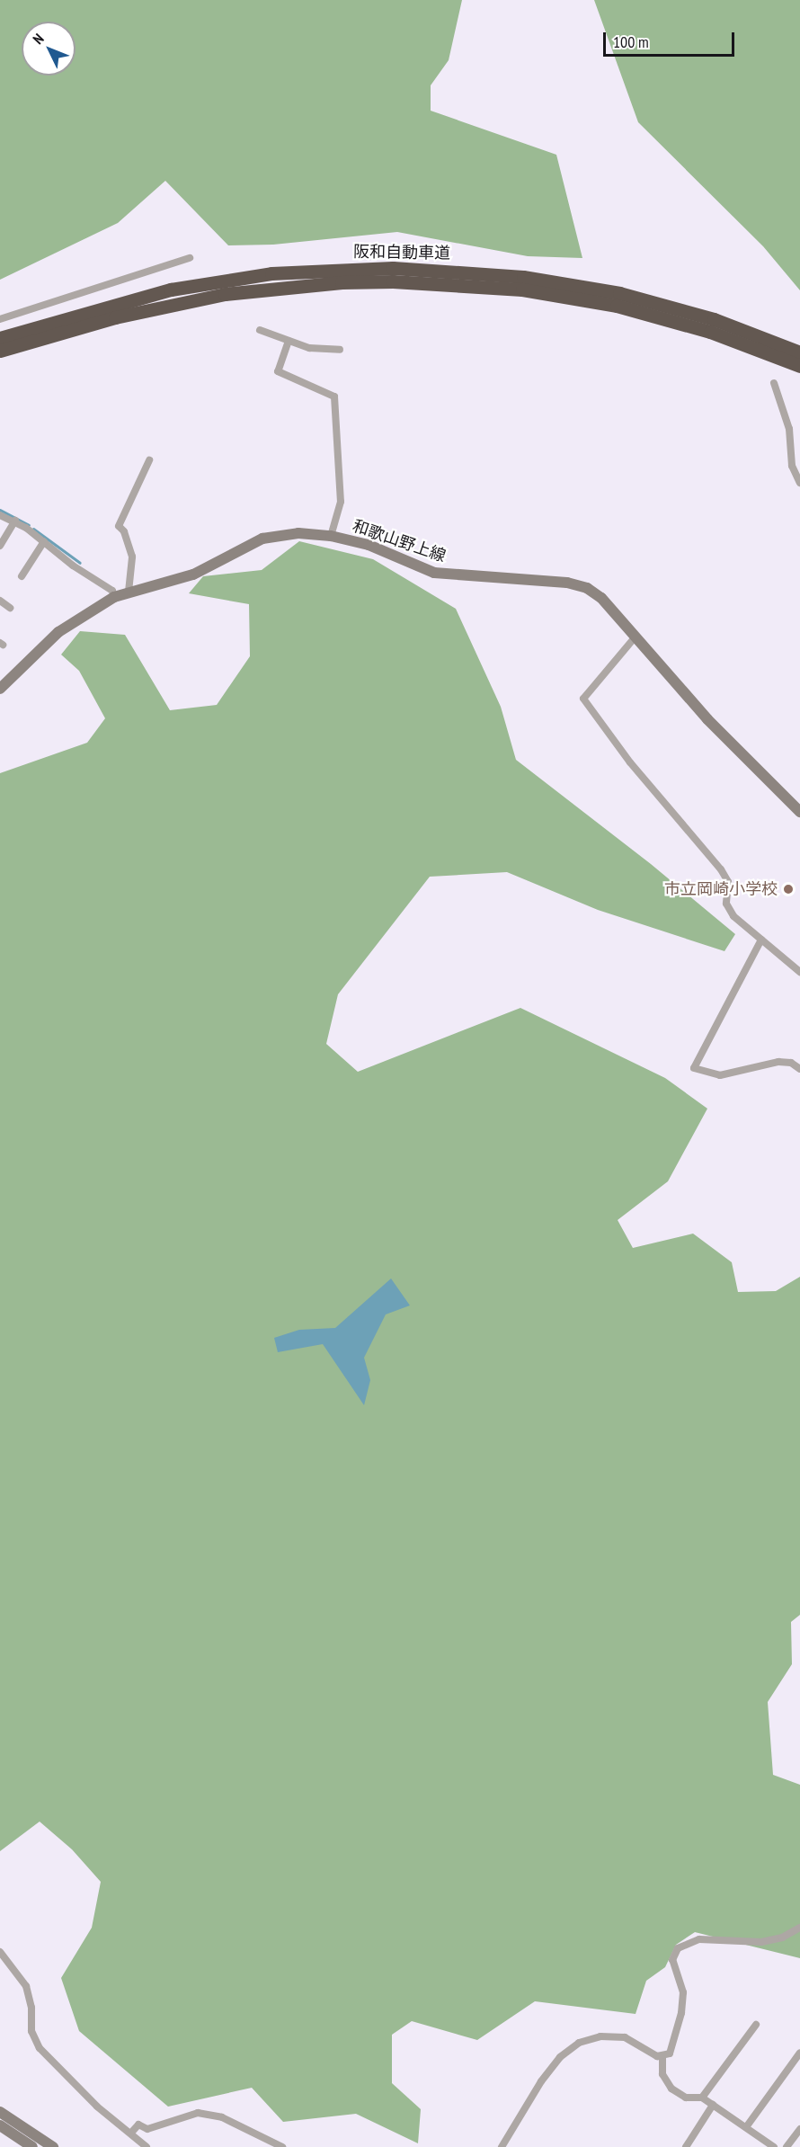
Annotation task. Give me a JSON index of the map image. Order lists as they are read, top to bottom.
{
  "streets": {
    "highway": ["阪和自動車道"],
    "main road": ["和歌山野上線"]
  },
  "places": ["市立岡崎小学校"],
  "scale_bar": "100 m",
  "north": "top left"
}
